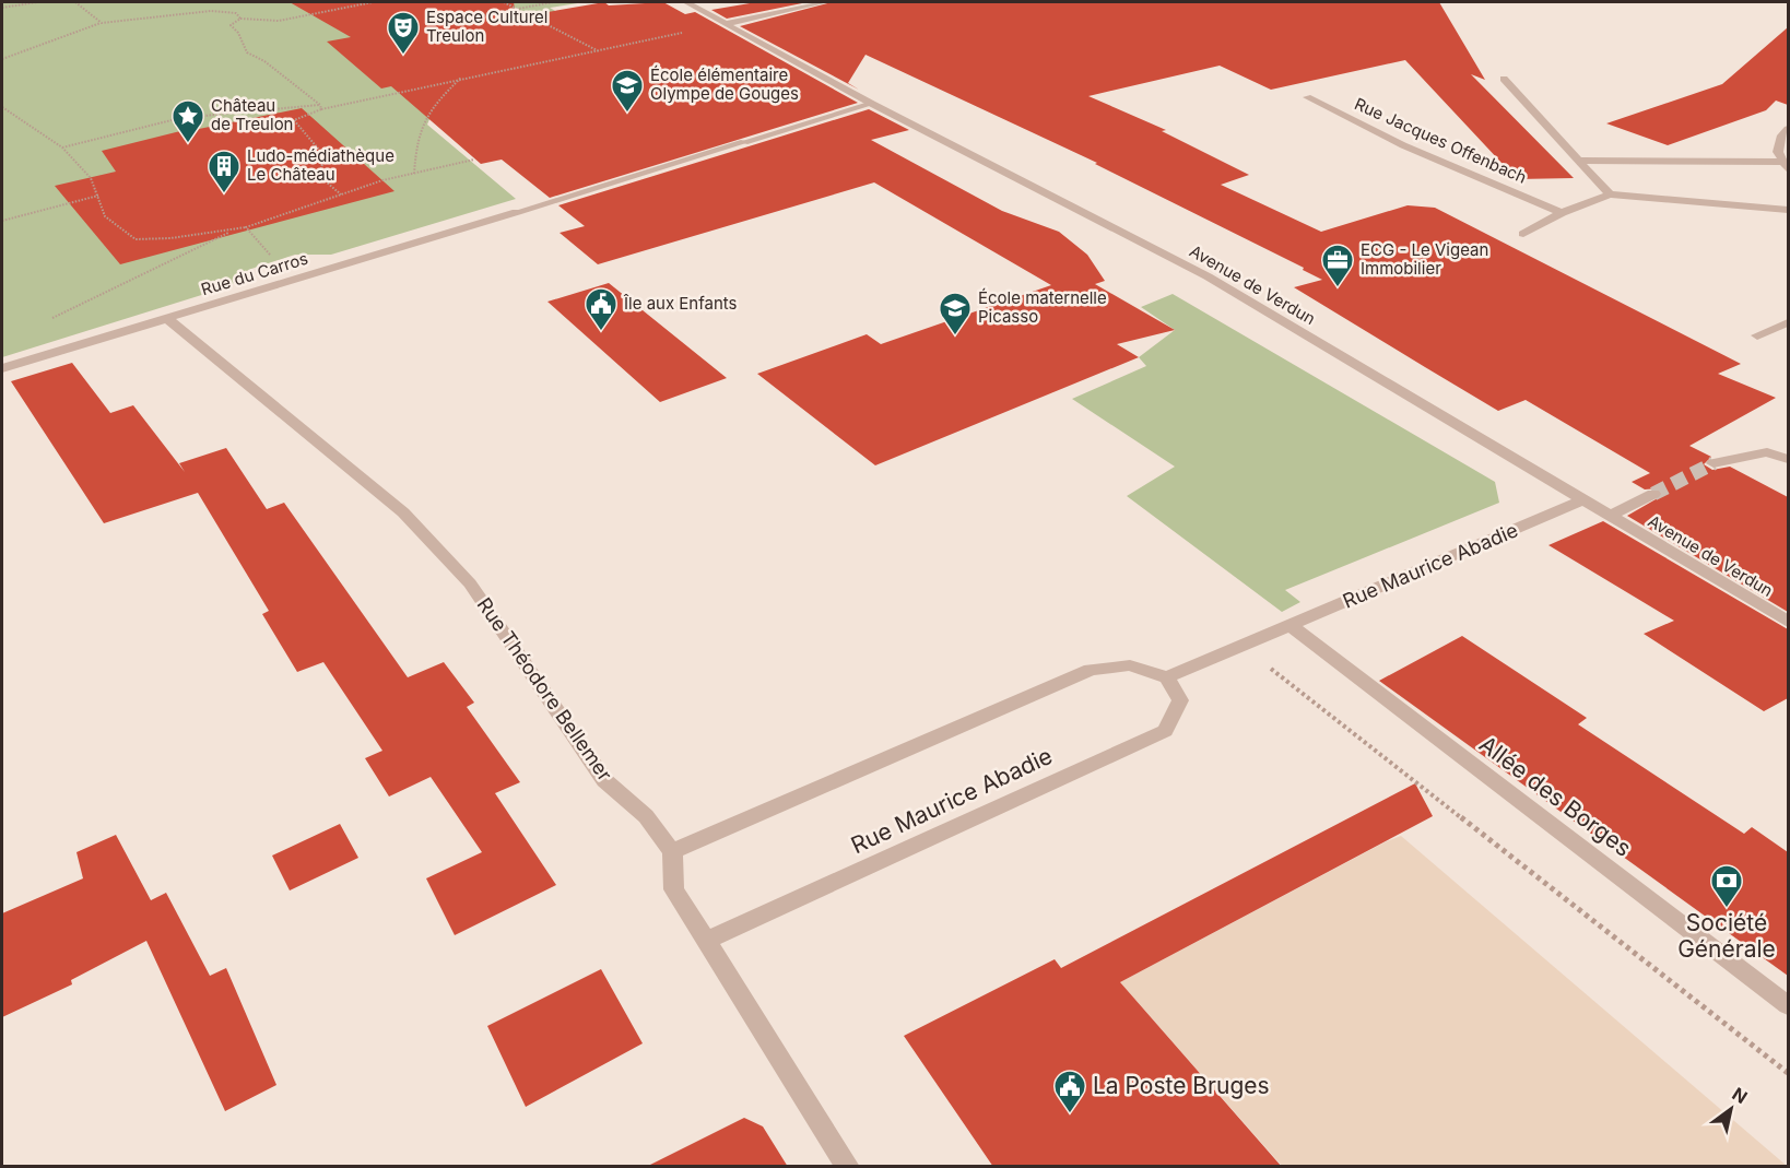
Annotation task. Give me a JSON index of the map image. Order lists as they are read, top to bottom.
{
  "streets": {
    "street": [
      "Rue Jacques Offenbach",
      "Rue du Carros",
      "Avenue de Verdun",
      "Rue Maurice Abadie",
      "Rue Théodore Bellemer",
      "Allée des Borges"
    ]
  },
  "crossings": [
    ["Rue du Carros", "Avenue de Verdun"],
    ["Rue du Carros", "Rue Théodore Bellemer"],
    ["Avenue de Verdun", "Rue Maurice Abadie"],
    ["Rue Maurice Abadie", "Allée des Borges"]
  ],
  "places": {
    "theatre": ["Espace Culturel Treulon"],
    "school or university": ["École élémentaire Olympe de Gouges", "École maternelle Picasso"],
    "place": ["Château de Treulon"],
    "building": ["Ludo-médiathèque Le Château"],
    "office": ["ECG - Le Vigean Immobilier"],
    "public building": ["Île aux Enfants", "La Poste Bruges"],
    "bank": ["Société Générale"]
  },
  "north": "top right"
}
